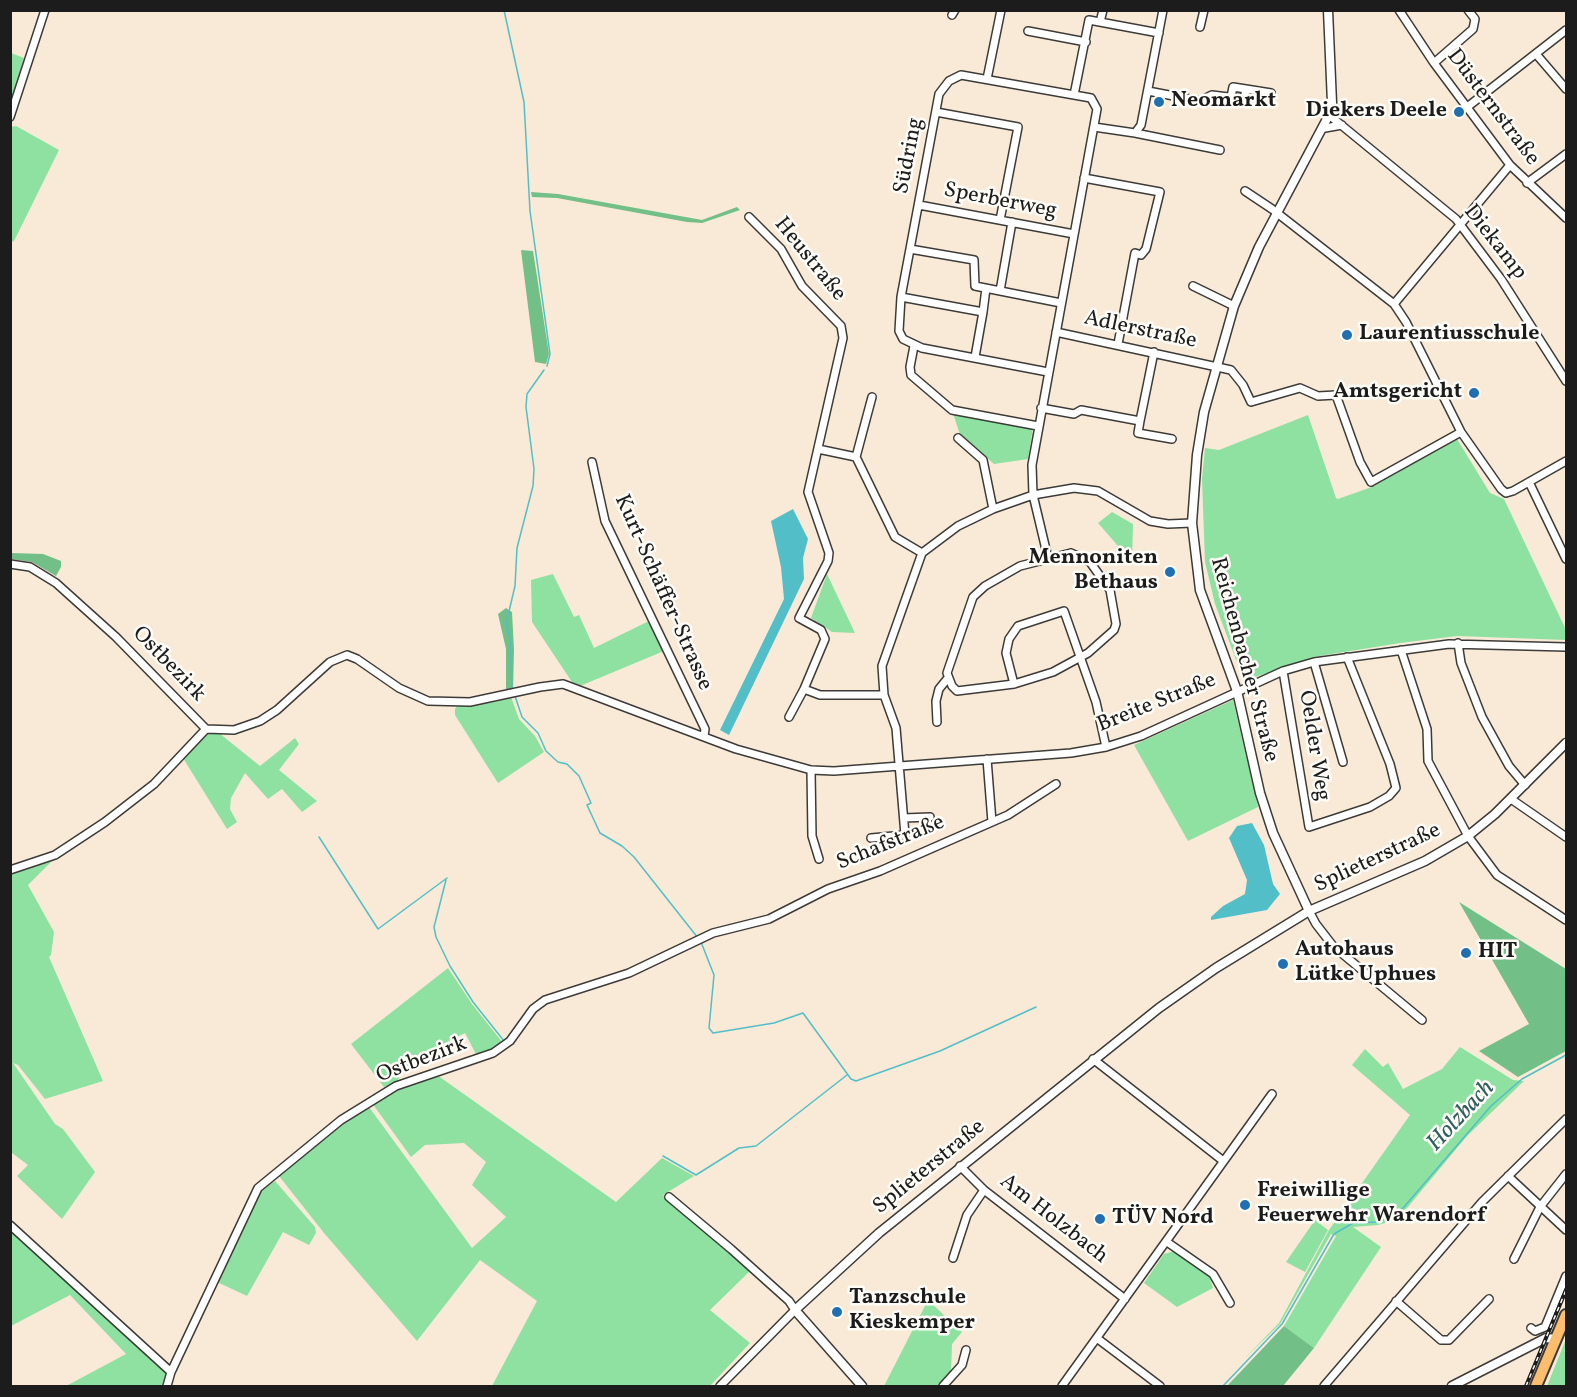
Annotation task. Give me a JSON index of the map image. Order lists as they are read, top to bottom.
{
  "streets": {
    "street": [
      "Düsternstraße",
      "Südring",
      "Sperberweg",
      "Diekamp",
      "Heustraße",
      "Adlerstraße",
      "Kurt-Schäffer-Strasse",
      "Reichenbacher Straße",
      "Ostbezirk",
      "Breite Straße",
      "Oelder Weg",
      "Schafstraße",
      "Splieterstraße",
      "Am Holzbach"
    ]
  },
  "crossings": [
    ["Südring", "Sperberweg"],
    ["Südring", "Adlerstraße"],
    ["Diekamp", "Reichenbacher Straße"],
    ["Adlerstraße", "Reichenbacher Straße"],
    ["Kurt-Schäffer-Strasse", "Ostbezirk"],
    ["Kurt-Schäffer-Strasse", "Breite Straße"],
    ["Reichenbacher Straße", "Breite Straße"],
    ["Reichenbacher Straße", "Splieterstraße"],
    ["Ostbezirk", "Breite Straße"],
    ["Ostbezirk", "Schafstraße"],
    ["Breite Straße", "Oelder Weg"],
    ["Splieterstraße", "Am Holzbach"]
  ],
  "water": ["Holzbach"],
  "places": [
    "Neomarkt",
    "Diekers Deele",
    "Laurentiusschule",
    "Amtsgericht",
    "Mennoniten Bethaus",
    "HIT",
    "Autohaus Lütke Uphues",
    "Freiwillige Feuerwehr Warendorf",
    "TÜV Nord",
    "Tanzschule Kieskemper"
  ]
}
